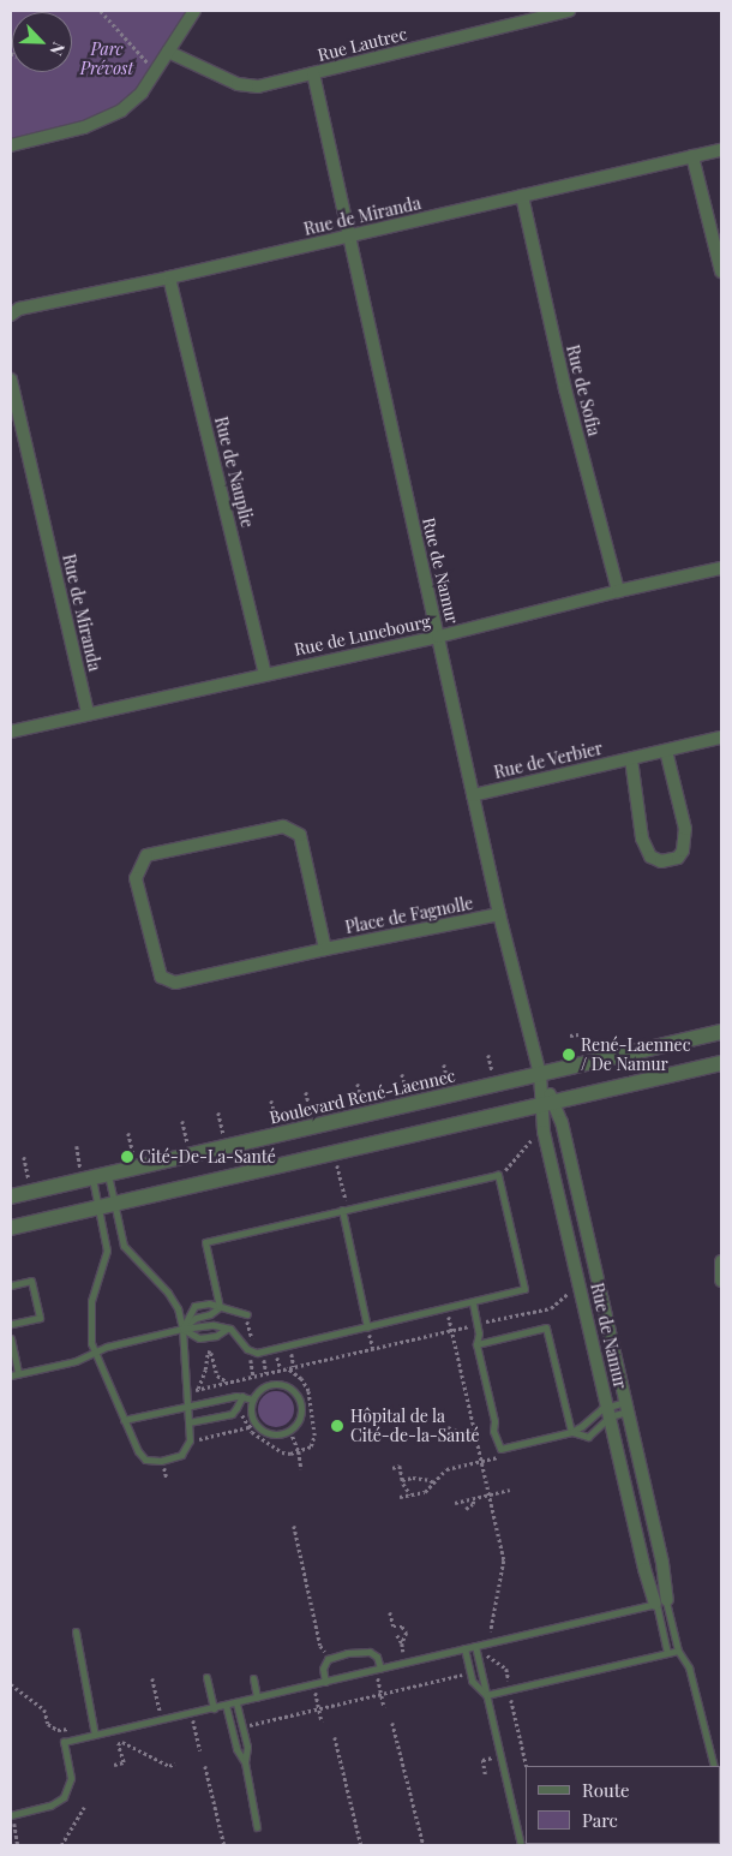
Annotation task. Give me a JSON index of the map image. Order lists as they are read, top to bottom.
{
  "streets": {
    "street": [
      "Rue Lautrec",
      "Rue de Miranda",
      "Rue de Sofia",
      "Rue de Nauplie",
      "Rue de Namur",
      "Rue de Lunebourg",
      "Rue de Verbier",
      "Place de Fagnolle",
      "Boulevard René-Laennec"
    ]
  },
  "crossings": [
    ["Rue Lautrec", "Rue de Namur"],
    ["Rue de Miranda", "Rue de Sofia"],
    ["Rue de Miranda", "Rue de Nauplie"],
    ["Rue de Miranda", "Rue de Namur"],
    ["Rue de Miranda", "Rue de Lunebourg"],
    ["Rue de Sofia", "Rue de Lunebourg"],
    ["Rue de Nauplie", "Rue de Lunebourg"],
    ["Rue de Namur", "Rue de Lunebourg"],
    ["Rue de Namur", "Rue de Verbier"],
    ["Rue de Namur", "Place de Fagnolle"],
    ["Rue de Namur", "Boulevard René-Laennec"]
  ],
  "parks": ["Parc Prévost"],
  "places": ["René-Laennec / De Namur", "Cité-De-La-Santé", "Hôpital de la Cité-de-la-Santé"],
  "legend": ["Route", "Parc"],
  "north": "bottom right"
}
